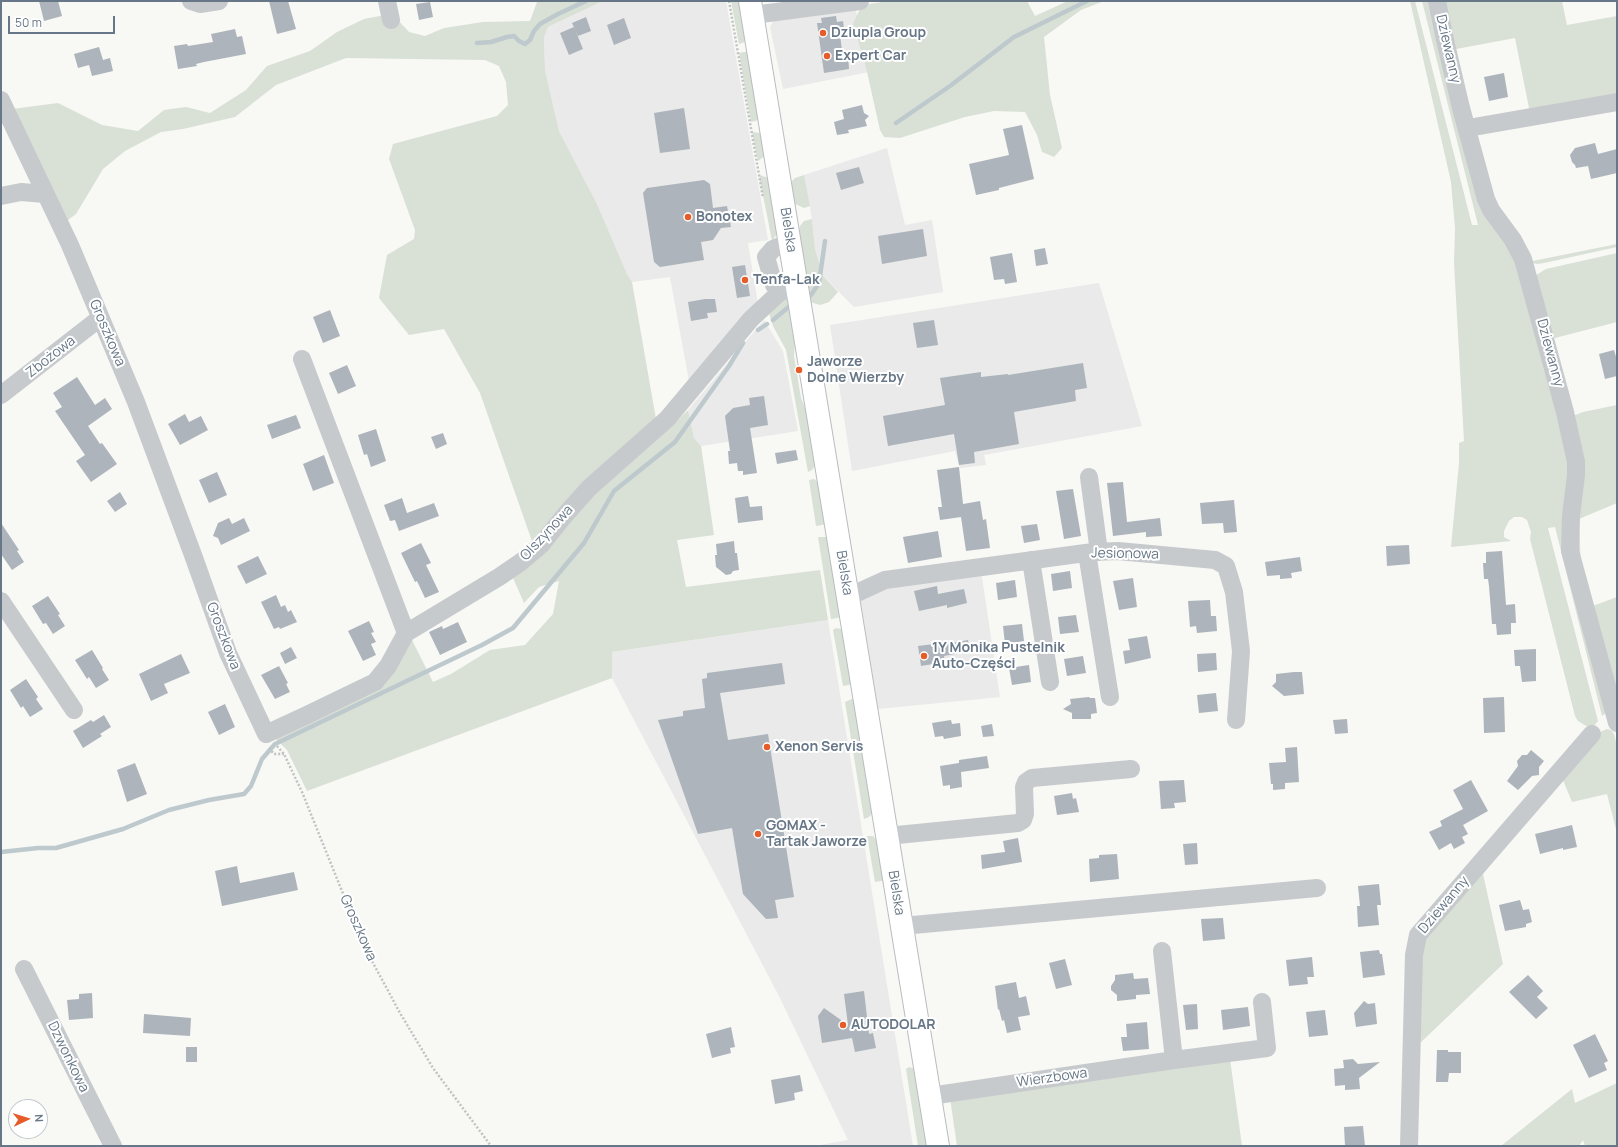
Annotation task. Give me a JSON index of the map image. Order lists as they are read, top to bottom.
{
  "streets": {
    "main road": ["Bielska"],
    "street": [
      "Dziewanny",
      "Groszkowa",
      "Zbożowa",
      "Olszynowa",
      "Jesionowa",
      "Dzwonkowa",
      "Wierzbowa"
    ]
  },
  "crossings": [
    ["Bielska", "Olszynowa"],
    ["Bielska", "Jesionowa"],
    ["Bielska", "Wierzbowa"],
    ["Groszkowa", "Zbożowa"]
  ],
  "places": [
    "Dziupla Group",
    "Expert Car",
    "Bonotex",
    "Tenfa-Lak",
    "Jaworze Dolne Wierzby",
    "1Y Monika Pustelnik Auto-Części",
    "Xenon Servis",
    "GOMAX - Tartak Jaworze",
    "AUTODOLAR"
  ],
  "scale_bar": "50 m",
  "north": "right"
}
